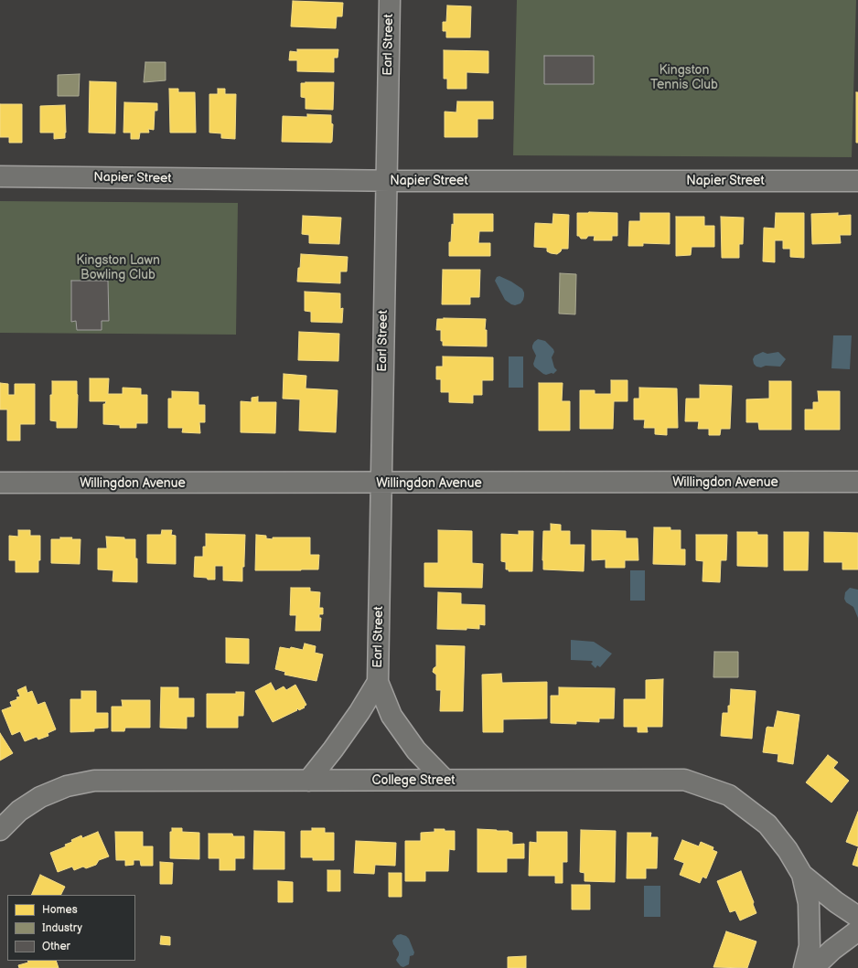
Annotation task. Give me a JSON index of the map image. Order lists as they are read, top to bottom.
{
  "streets": {
    "street": [
      "Earl Street",
      "Napier Street",
      "Willingdon Avenue",
      "College Street"
    ]
  },
  "crossings": [
    ["Earl Street", "Napier Street"],
    ["Earl Street", "Willingdon Avenue"],
    ["Earl Street", "College Street"]
  ],
  "parks": ["Kingston Tennis Club", "Kingston Lawn Bowling Club"],
  "legend": ["Homes", "Industry", "Other"]
}
